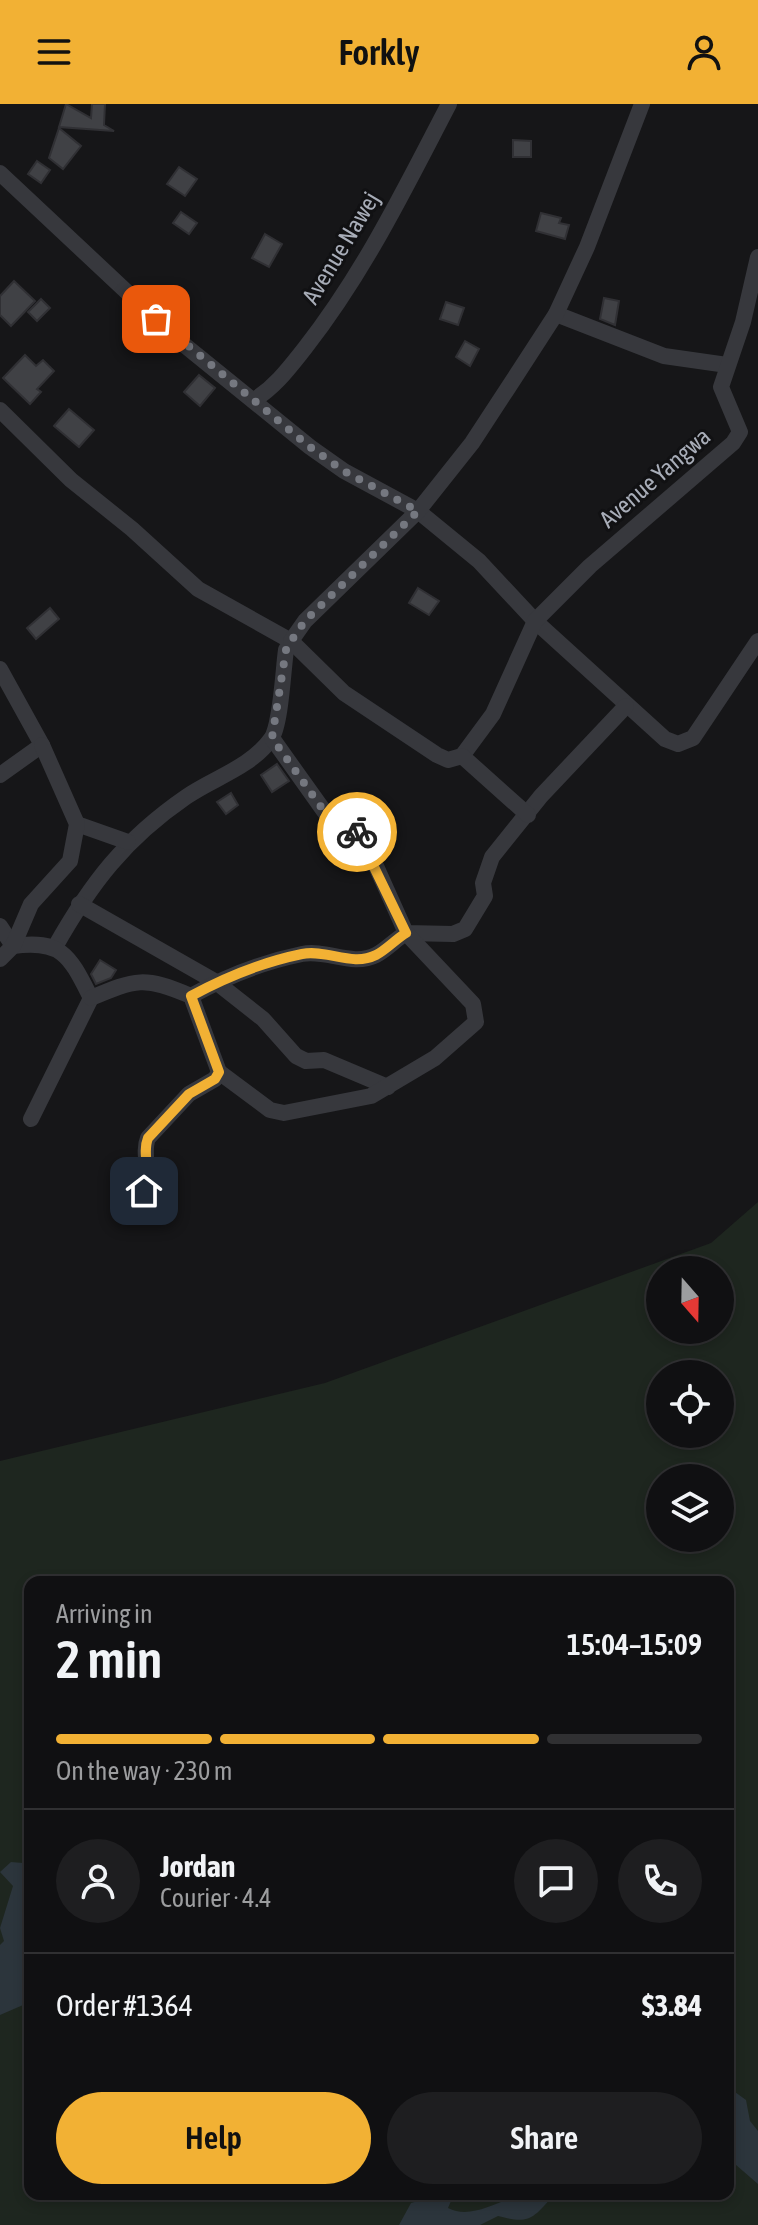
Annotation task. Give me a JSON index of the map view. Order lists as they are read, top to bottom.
{
  "streets": {
    "street": ["Avenue Nawej", "Avenue Yangwa"]
  },
  "north": "bottom",
  "page": {
    "header": "Forkly",
    "heading": ["2 min", "Arriving in", "15:04–15:09"],
    "panel": [
      "Jordan",
      "Courier · 4.4",
      "Order #1364",
      "$3.84"
    ],
    "bar": "On the way · 230 m",
    "buttons": ["Help", "Share"]
  }
}
